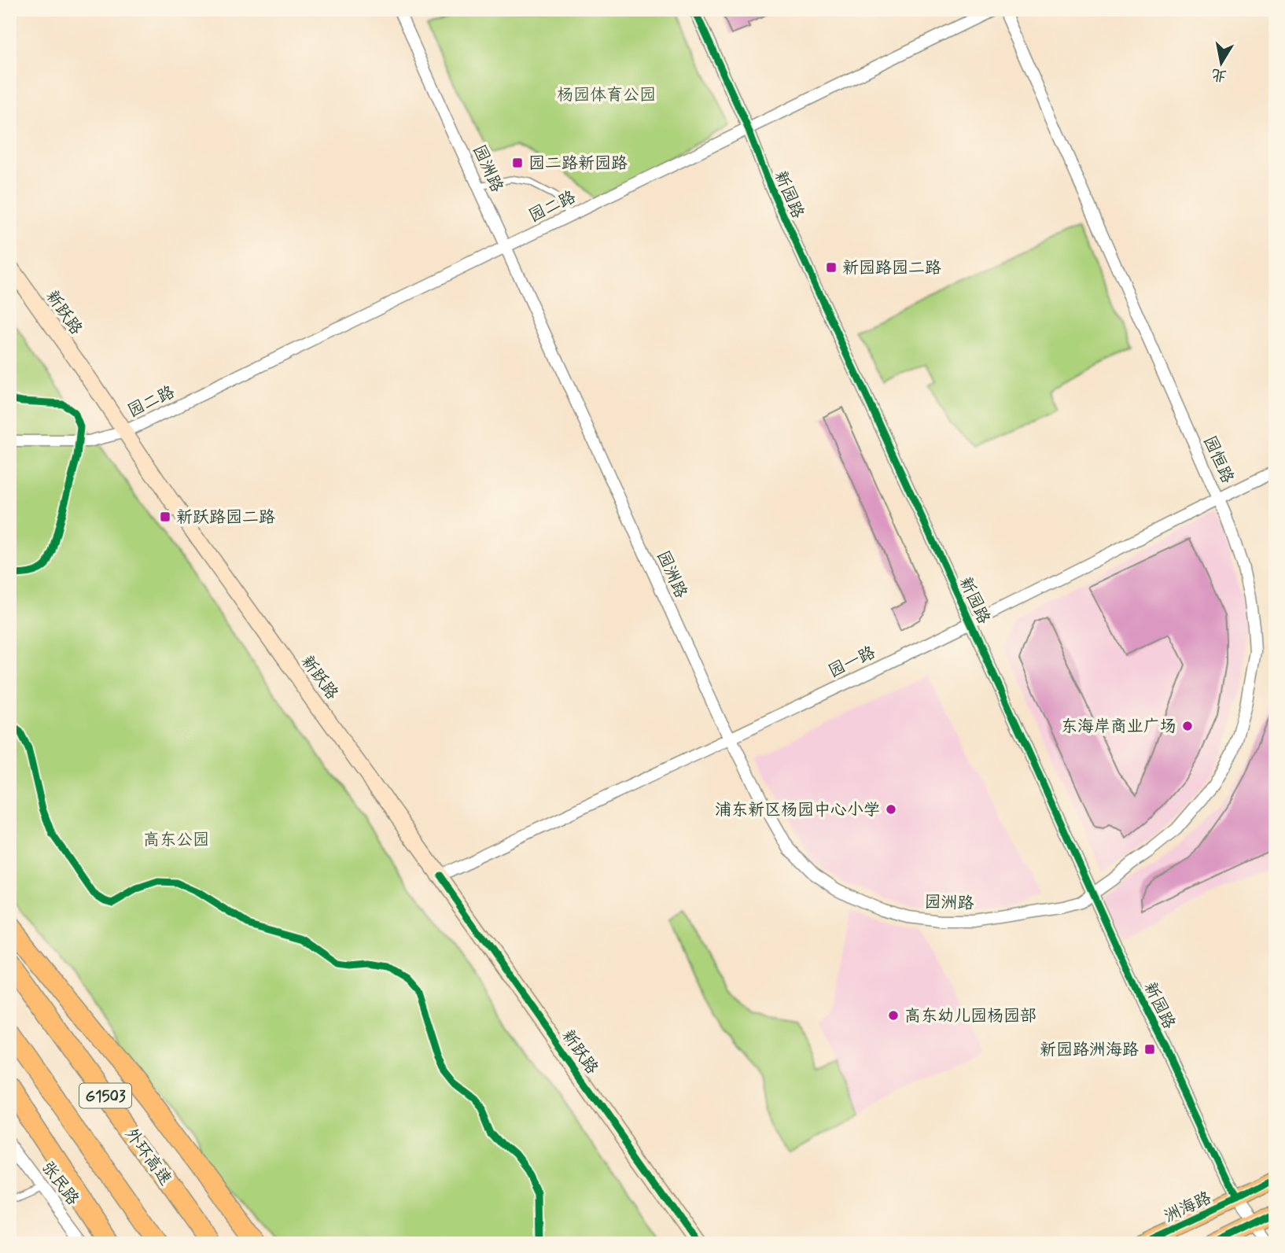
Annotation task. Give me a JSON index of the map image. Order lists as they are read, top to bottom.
{
  "streets": {
    "highway": ["G1503", "外环高速"],
    "main road": ["洲海路"],
    "street": [
      "园洲路",
      "新园路",
      "园二路",
      "新跃路",
      "园恒路",
      "园一路",
      "张民路"
    ]
  },
  "crossings": [
    ["园洲路", "新园路"],
    ["园洲路", "园二路"],
    ["园洲路", "园恒路"],
    ["园洲路", "园一路"],
    ["新园路", "园二路"],
    ["新园路", "园恒路"],
    ["新园路", "园一路"],
    ["新园路", "洲海路"],
    ["园二路", "新跃路"],
    ["新跃路", "园一路"],
    ["园恒路", "园一路"]
  ],
  "parks": ["杨园体育公园", "高东公园"],
  "places": {
    "transit": [
      "园二路新园路",
      "新园路园二路",
      "新跃路园二路",
      "新园路洲海路"
    ],
    "other": ["东海岸商业广场", "浦东新区杨园中心小学", "高东幼儿园杨园部"]
  },
  "north": "bottom"
}
